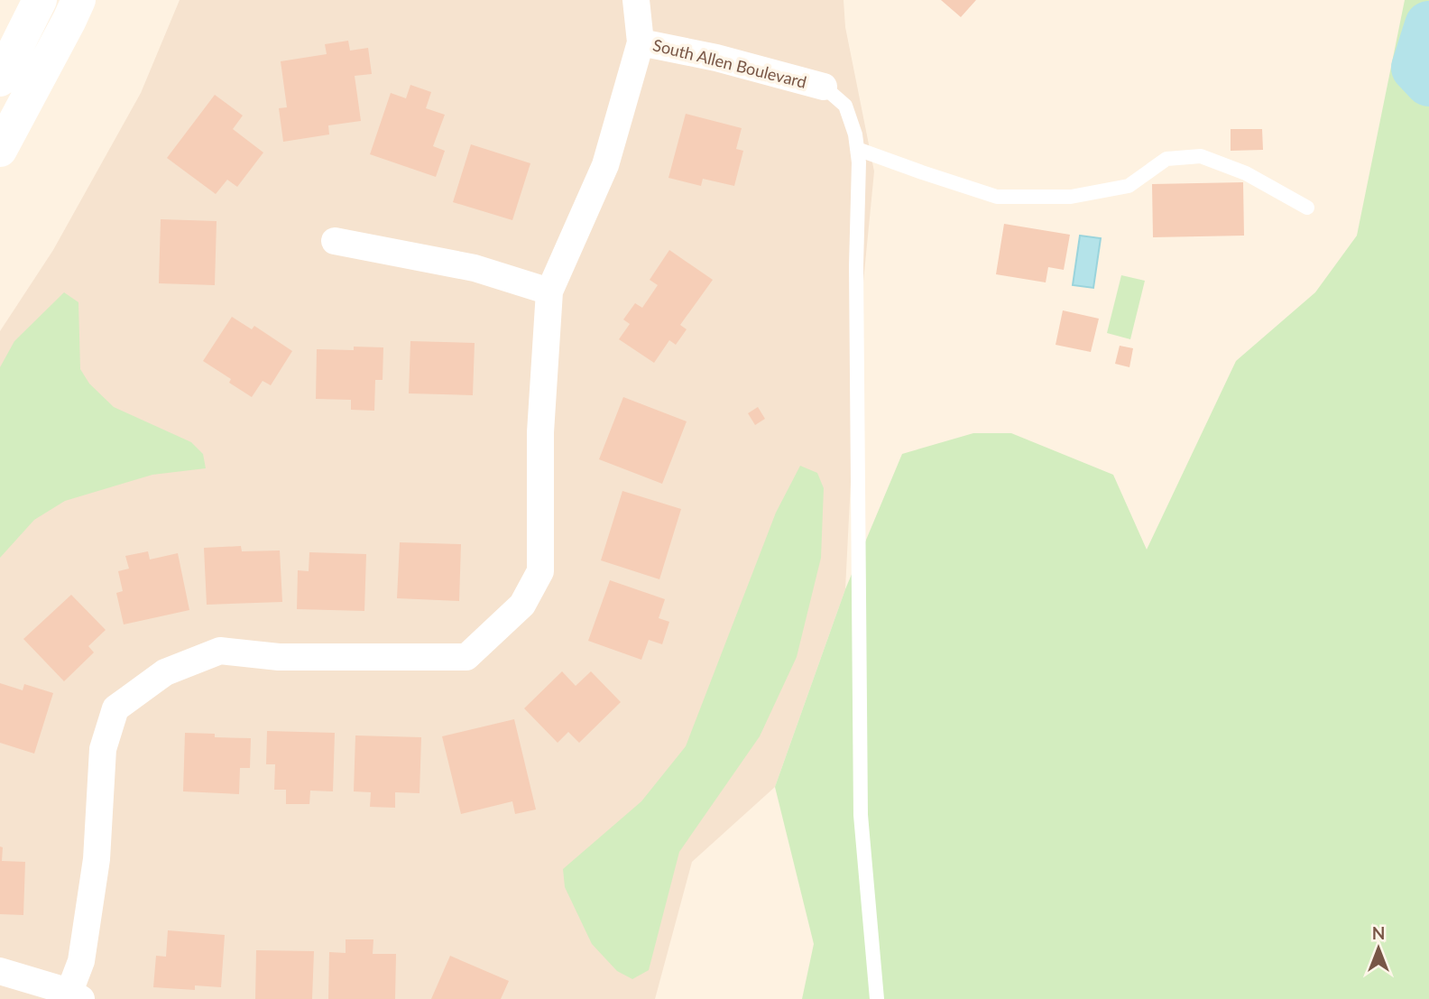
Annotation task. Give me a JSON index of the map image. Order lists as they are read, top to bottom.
{
  "streets": {
    "street": ["South Allen Boulevard"]
  },
  "north": "top"
}
